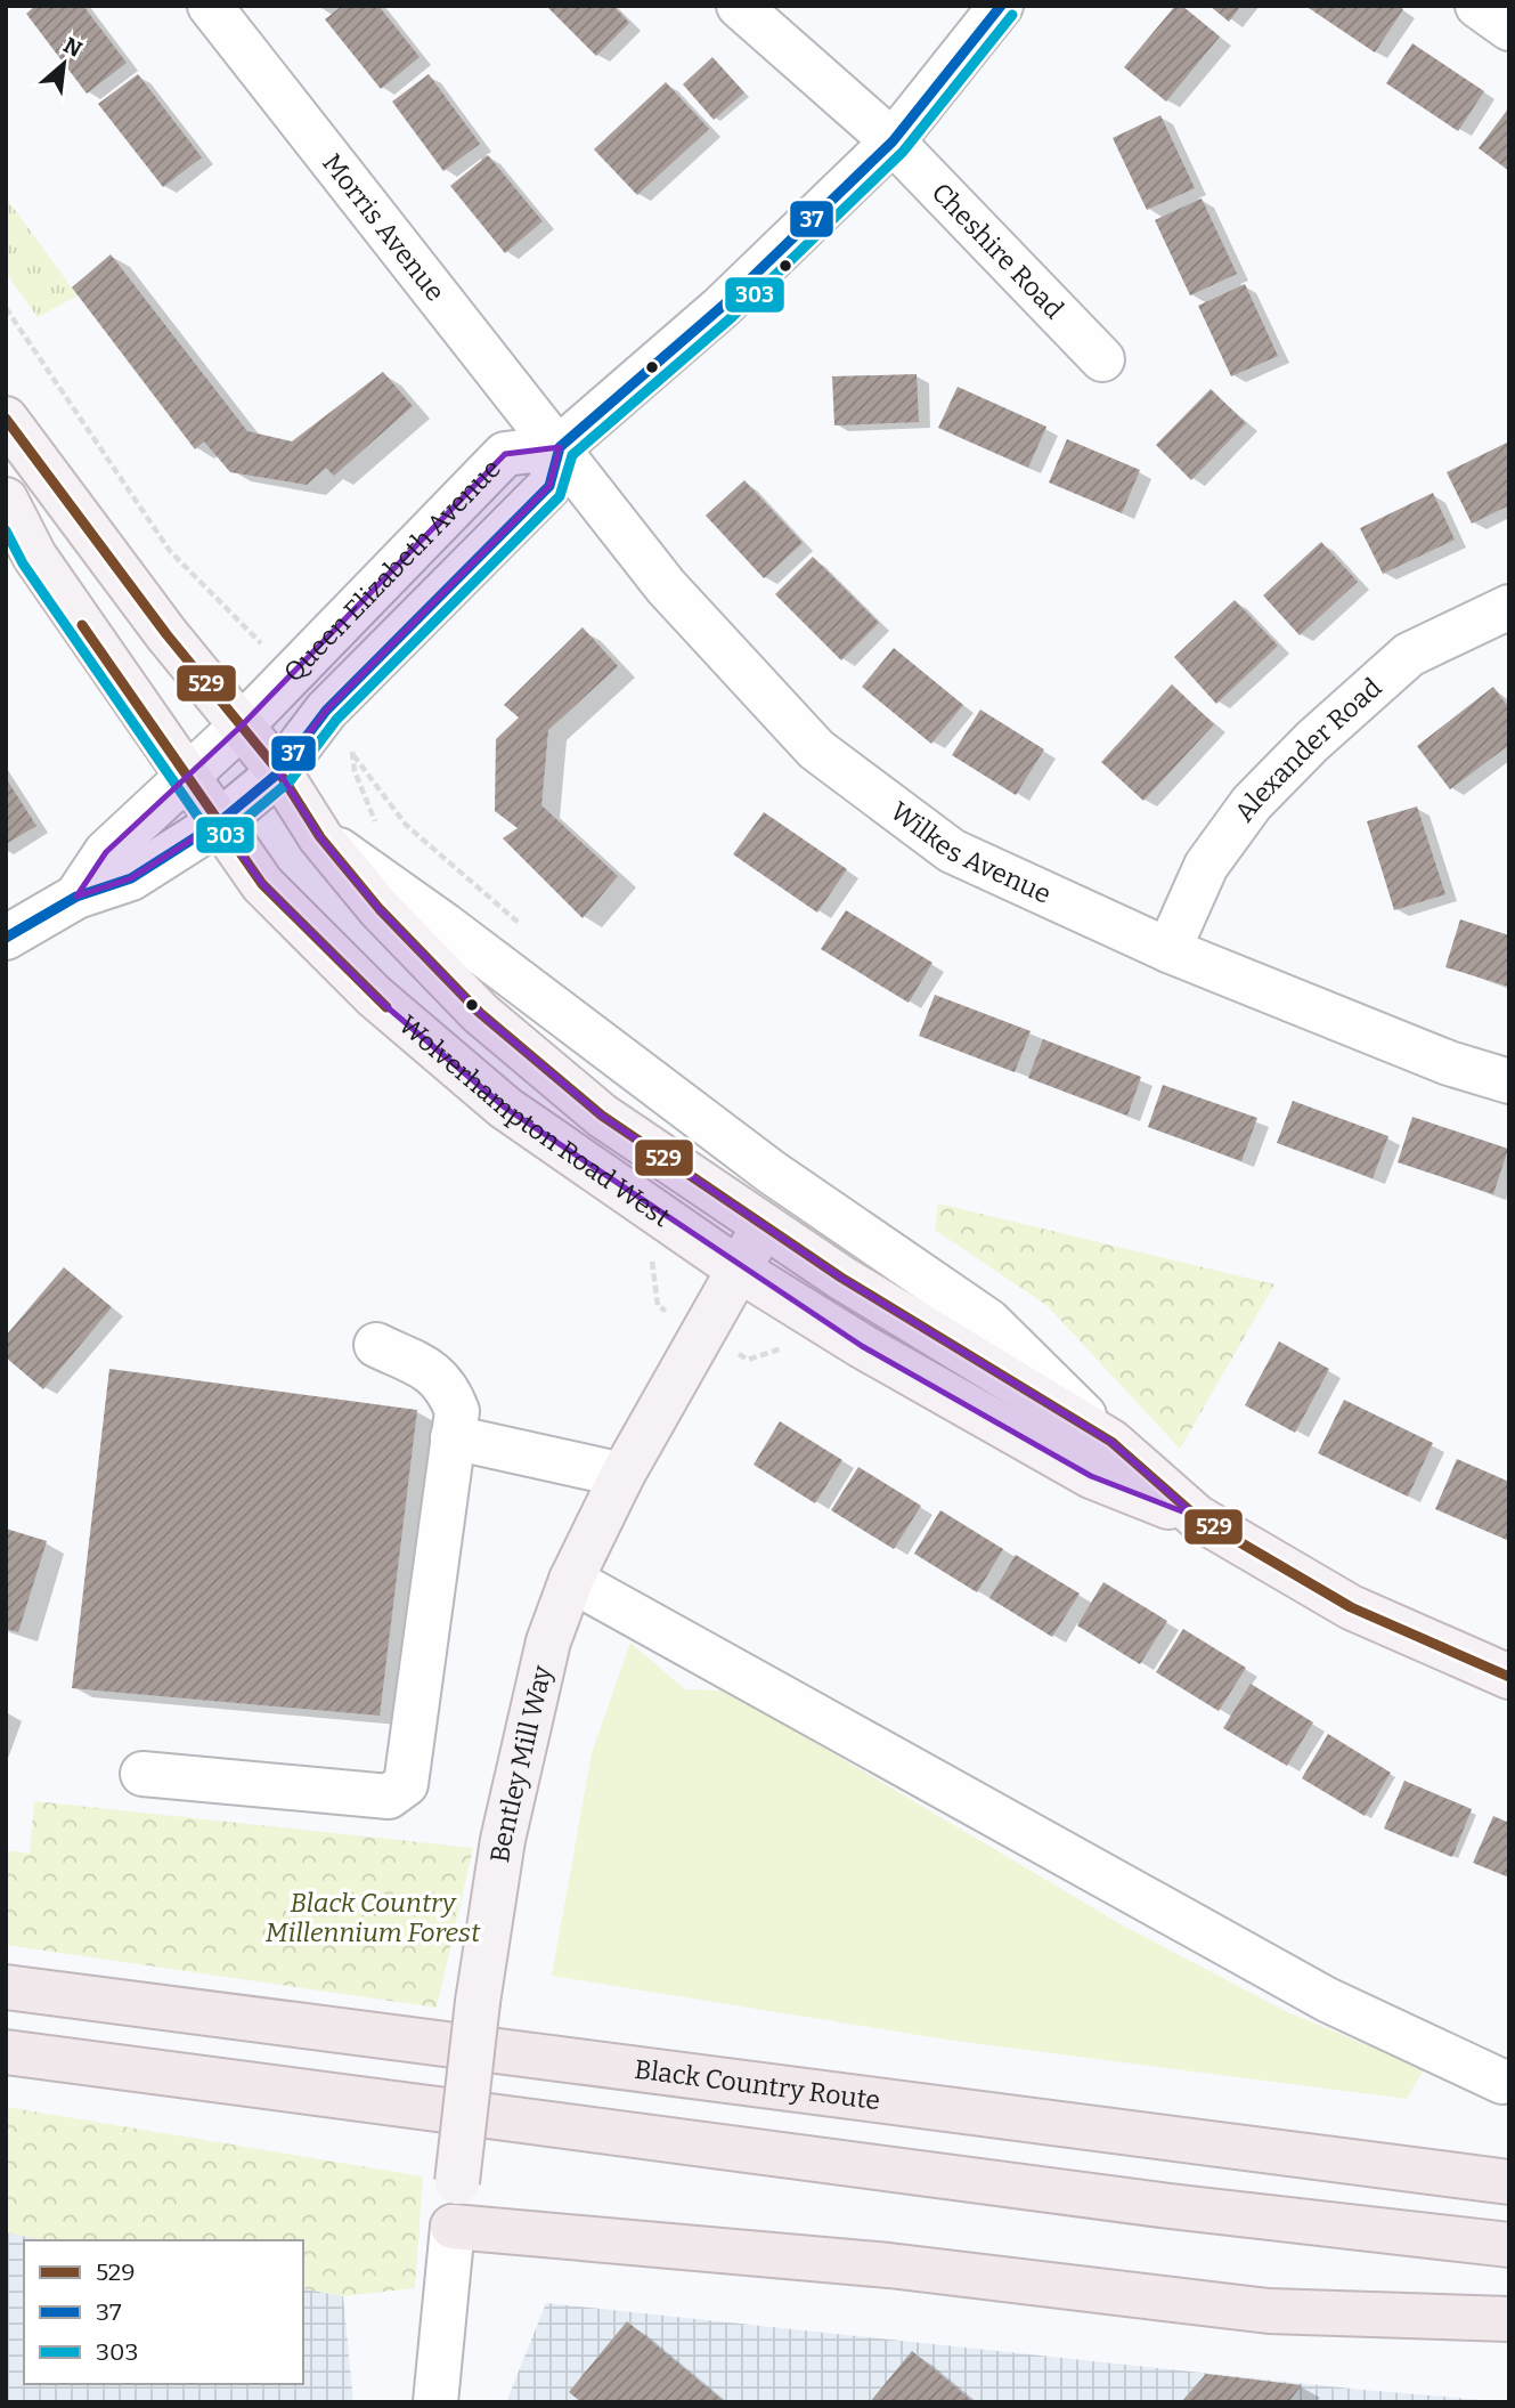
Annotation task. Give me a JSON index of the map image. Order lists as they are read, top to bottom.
{
  "streets": {
    "highway": ["Black Country Route"],
    "main road": ["Wolverhampton Road West", "Bentley Mill Way"],
    "street": [
      "Morris Avenue",
      "Cheshire Road",
      "Queen Elizabeth Avenue",
      "Alexander Road",
      "Wilkes Avenue"
    ]
  },
  "crossings": [
    ["Morris Avenue", "Queen Elizabeth Avenue"],
    ["Morris Avenue", "Wilkes Avenue"],
    ["Queen Elizabeth Avenue", "Wilkes Avenue"],
    ["Queen Elizabeth Avenue", "Wolverhampton Road West"],
    ["Alexander Road", "Wilkes Avenue"],
    ["Wolverhampton Road West", "Bentley Mill Way"]
  ],
  "parks": ["Black Country Millennium Forest"],
  "lines": ["transit line 37", "transit line 303", "transit line 529"],
  "legend": ["529", "37", "303"],
  "north": "top right"
}
